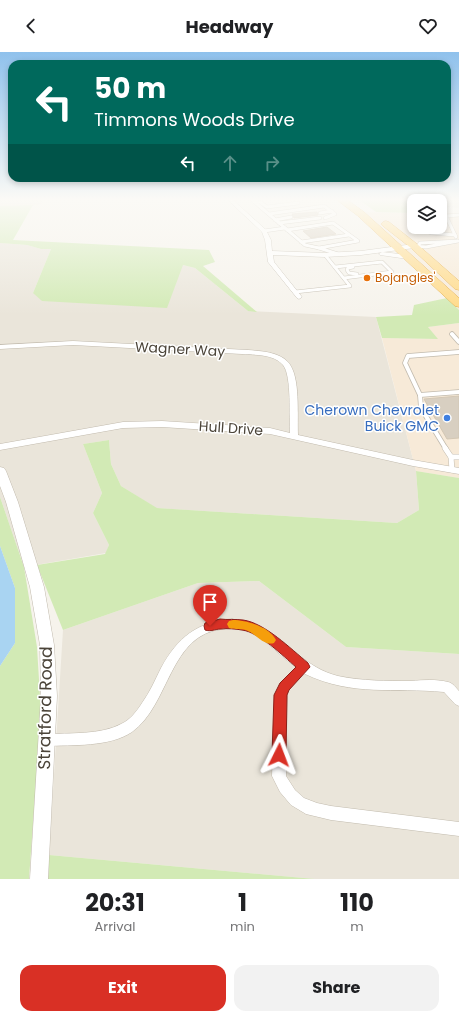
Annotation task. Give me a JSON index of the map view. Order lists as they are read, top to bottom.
{
  "streets": {
    "street": ["Wagner Way", "Hull Drive", "Stratford Road"]
  },
  "crossings": [
    ["Wagner Way", "Hull Drive"]
  ],
  "places": ["Bojangles'", "Cherown Chevrolet Buick GMC"],
  "page": {
    "header": "Headway",
    "turn": ["50 m", "Timmons Woods Drive"],
    "eta": [
      "20:31",
      "Arrival",
      "1",
      "min",
      "110",
      "m"
    ],
    "buttons": ["Exit", "Share"]
  }
}
